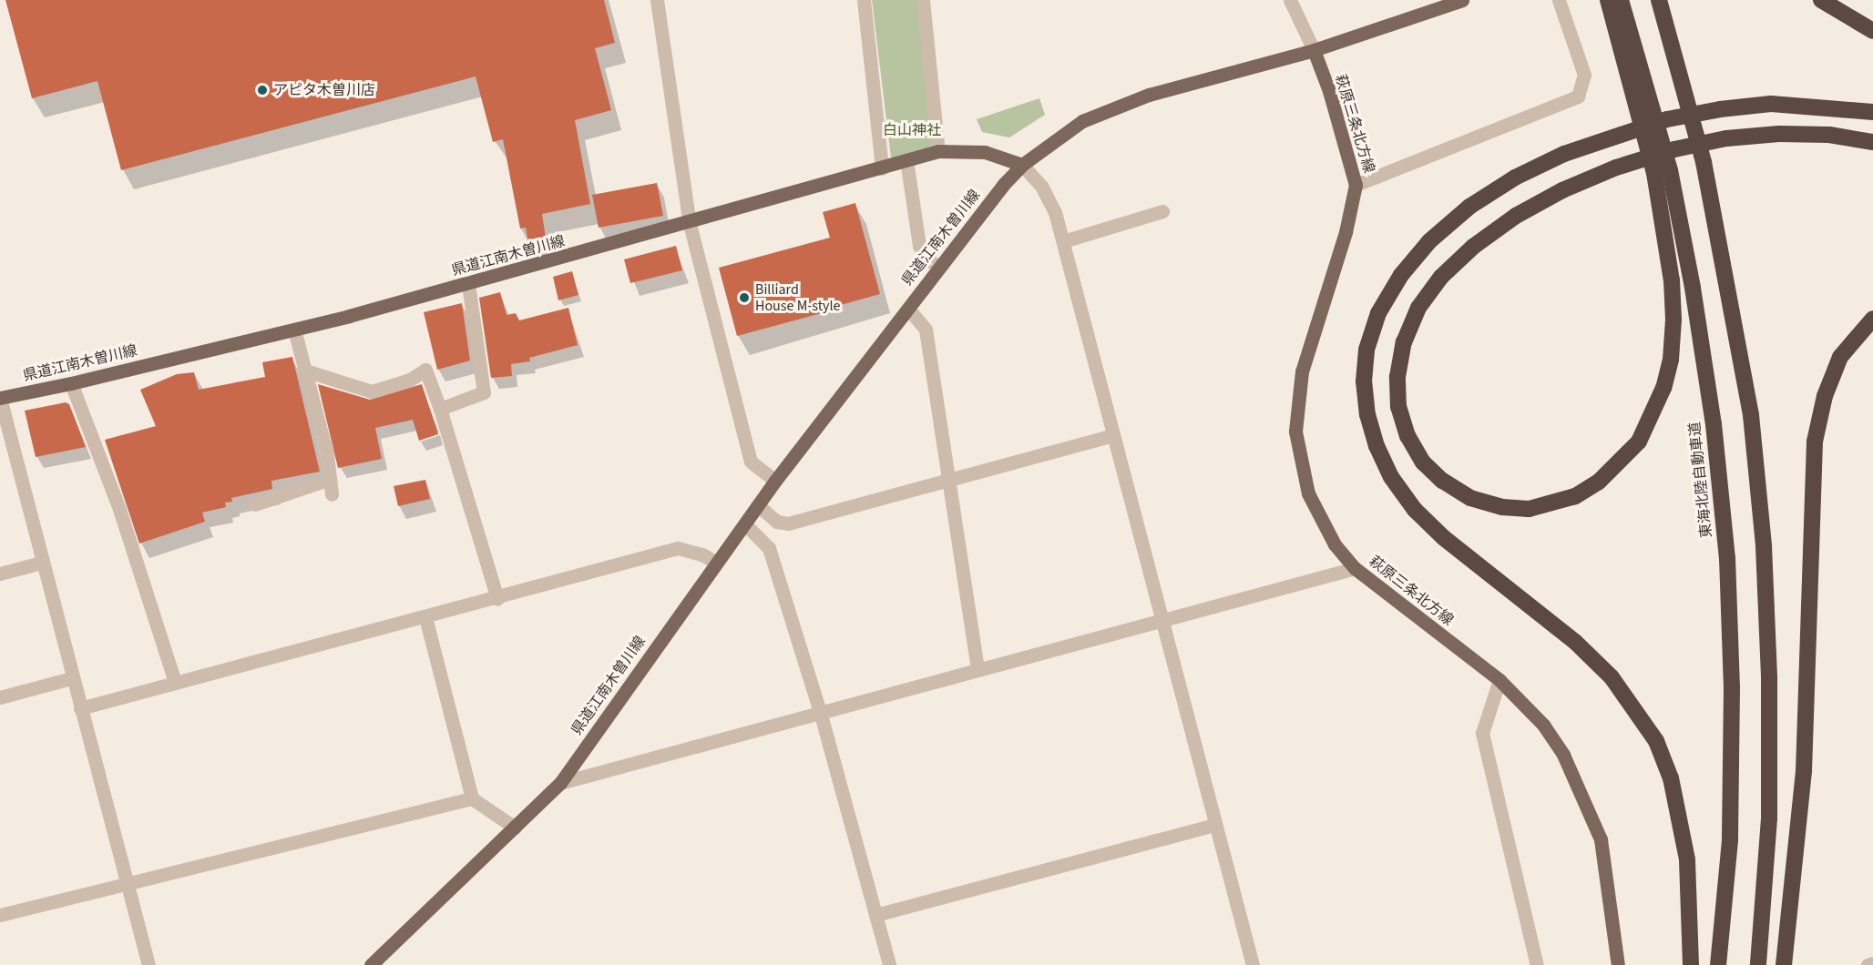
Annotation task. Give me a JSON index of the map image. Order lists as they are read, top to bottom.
{
  "streets": {
    "highway": ["東海北陸自動車道"],
    "main road": ["萩原三条北方線", "県道江南木曽川線"]
  },
  "crossings": [
    ["萩原三条北方線", "県道江南木曽川線"]
  ],
  "parks": ["白山神社"],
  "places": ["アピタ木曽川店", "Billiard House M-style"]
}
